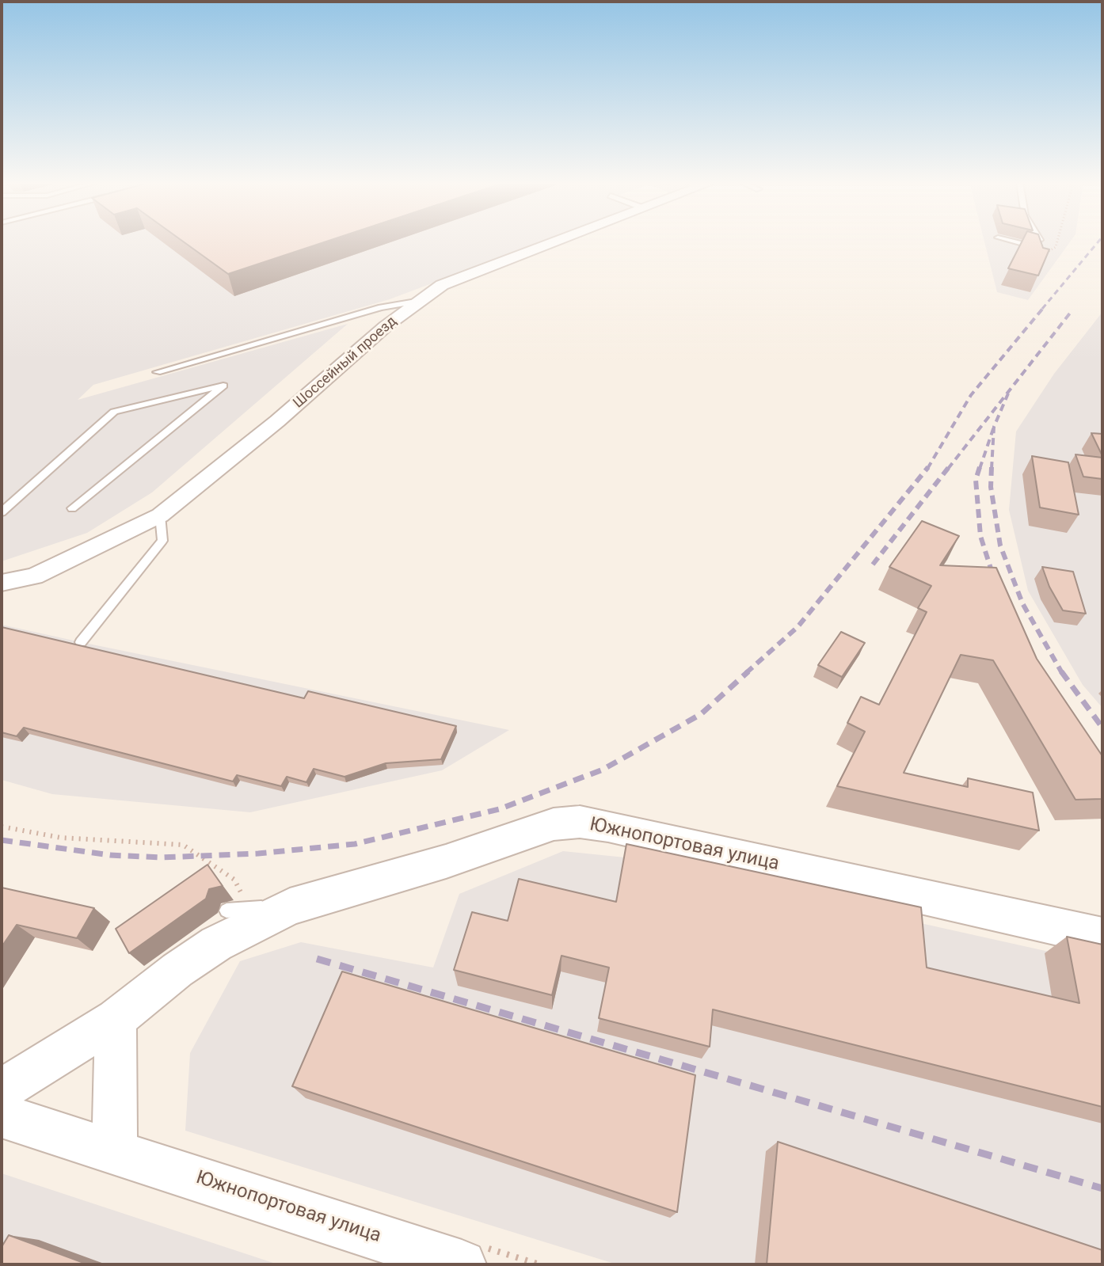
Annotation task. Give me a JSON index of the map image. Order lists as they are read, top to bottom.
{
  "streets": {
    "street": ["Шоссейный проезд", "Южнопортовая улица"]
  }
}
